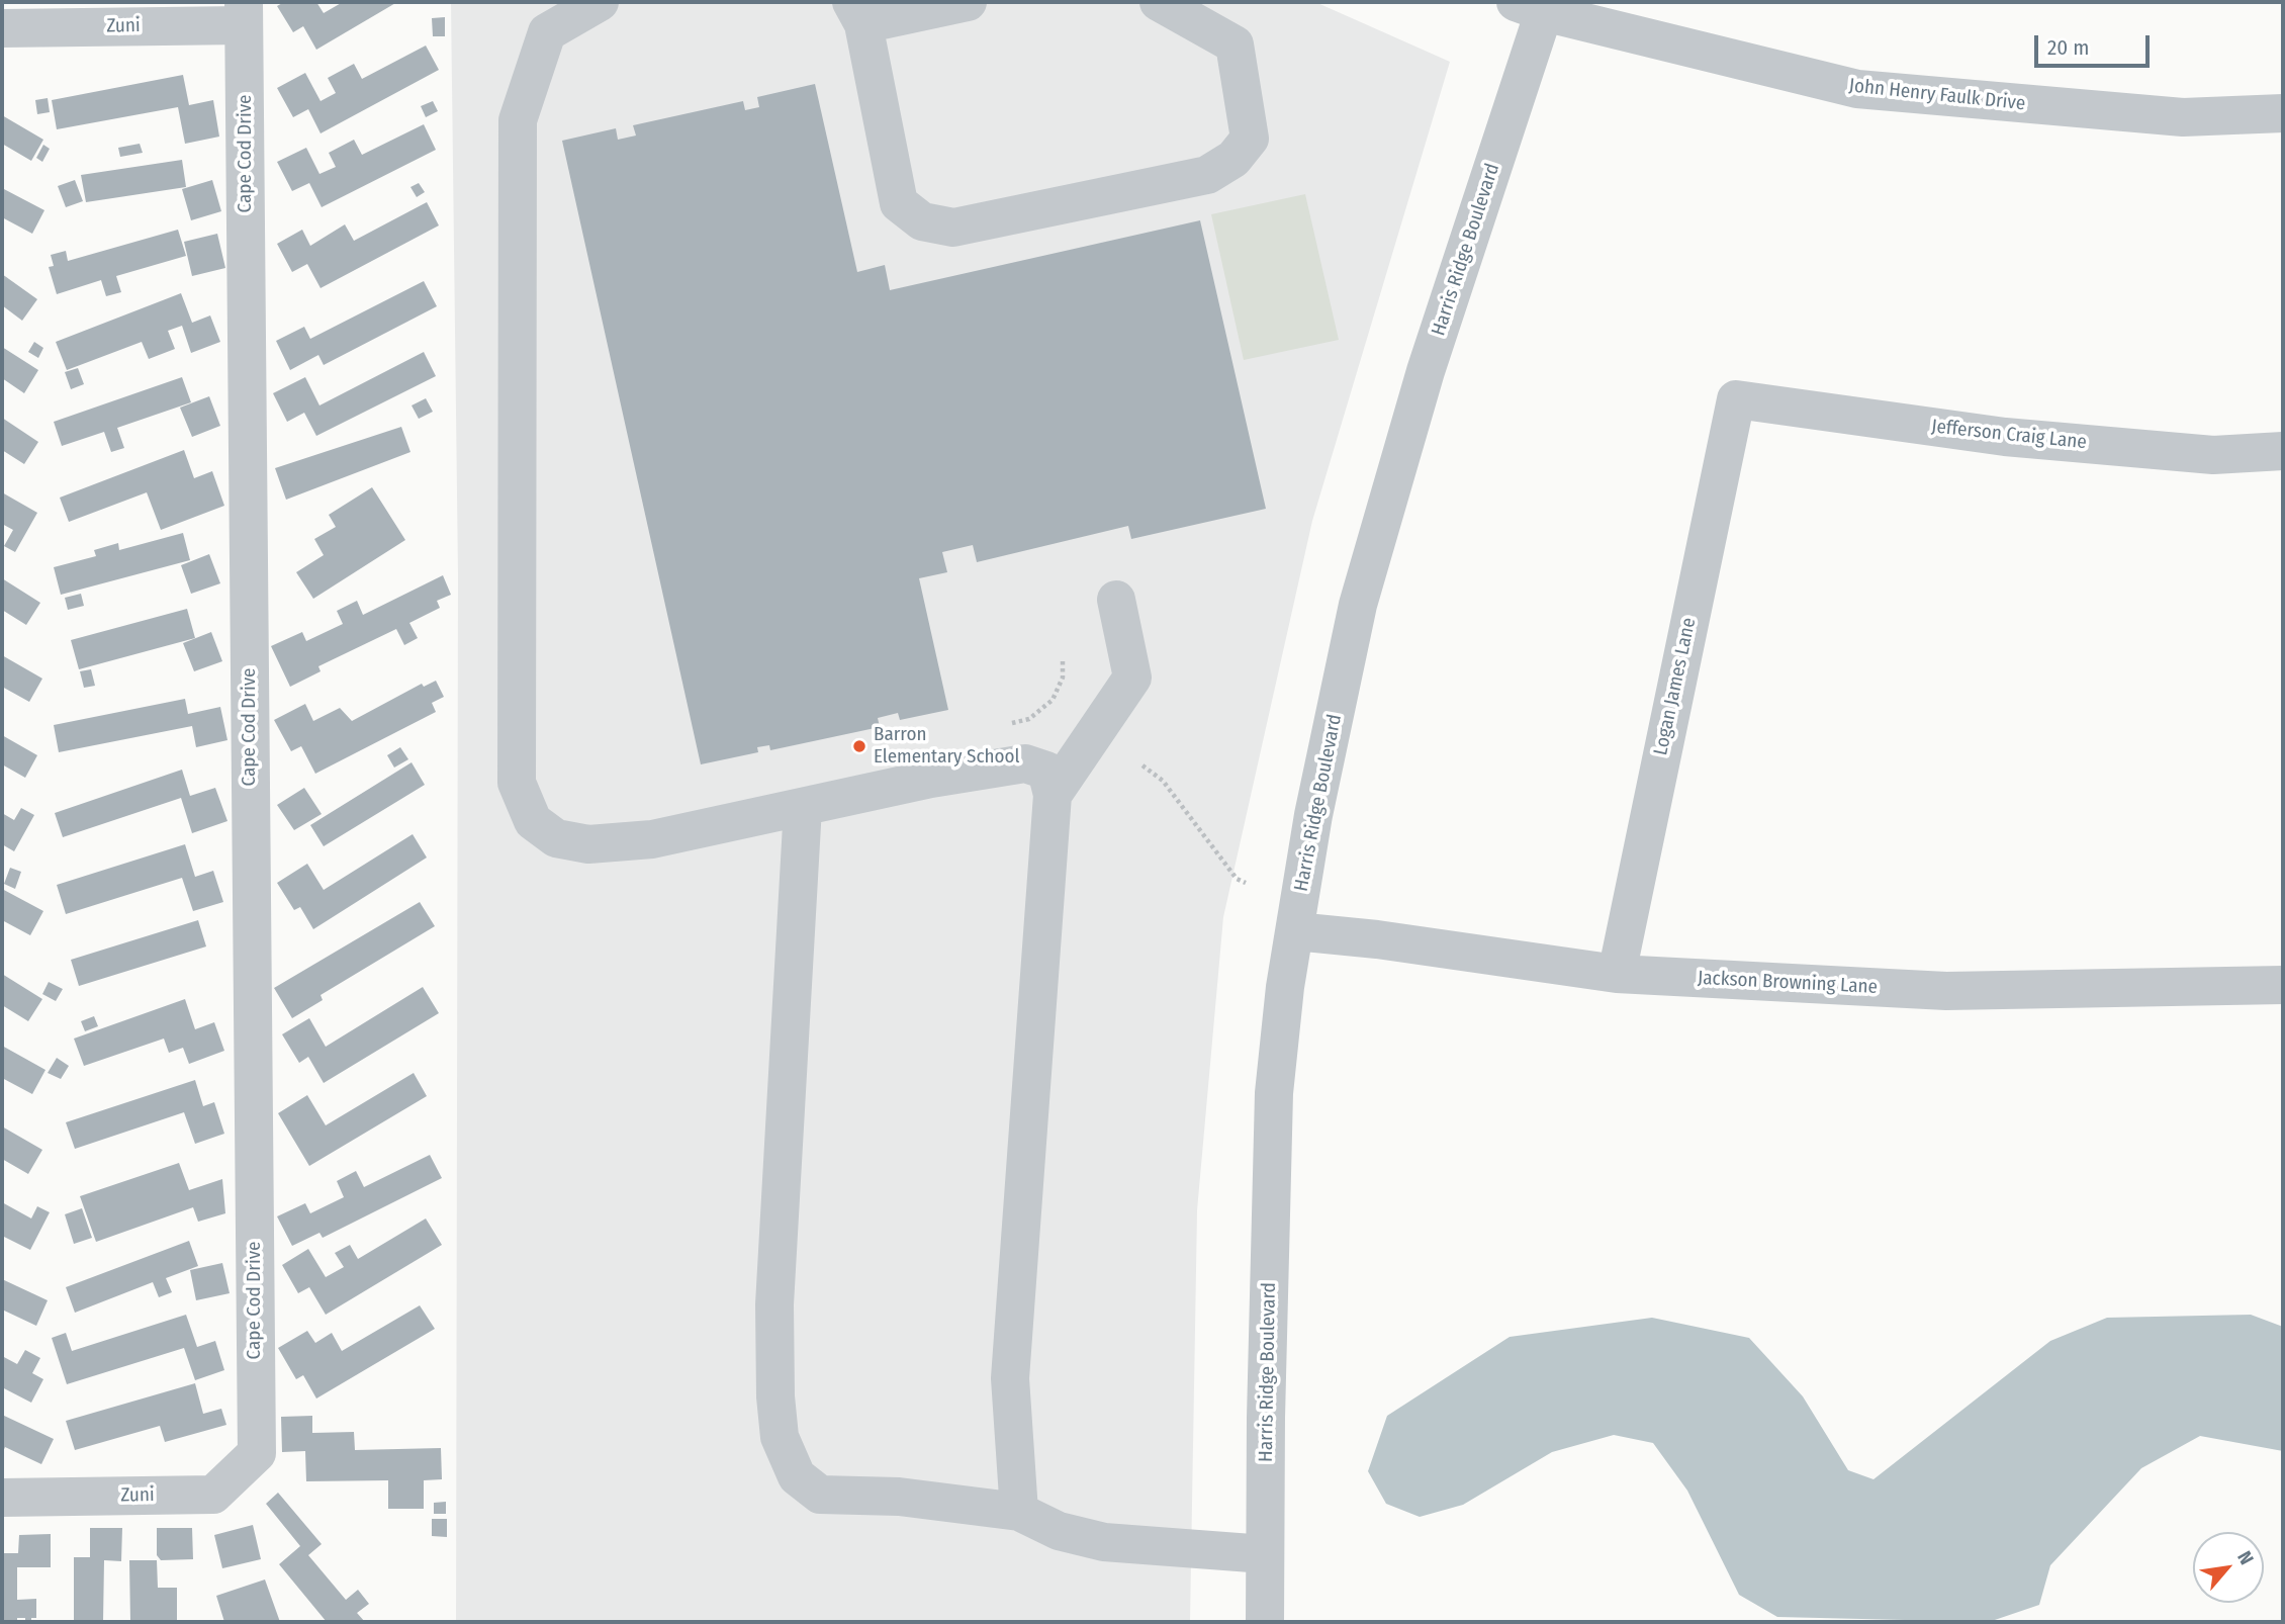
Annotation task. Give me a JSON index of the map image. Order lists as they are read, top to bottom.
{
  "streets": {
    "street": [
      "Zuni",
      "John Henry Faulk Drive",
      "Cape Cod Drive",
      "Harris Ridge Boulevard",
      "Jefferson Craig Lane",
      "Logan James Lane",
      "Jackson Browning Lane"
    ]
  },
  "crossings": [
    ["Zuni", "Cape Cod Drive"],
    ["John Henry Faulk Drive", "Harris Ridge Boulevard"],
    ["Harris Ridge Boulevard", "Jackson Browning Lane"],
    ["Jefferson Craig Lane", "Logan James Lane"],
    ["Logan James Lane", "Jackson Browning Lane"]
  ],
  "places": ["Barron Elementary School"],
  "scale_bar": "20 m",
  "north": "top right"
}
